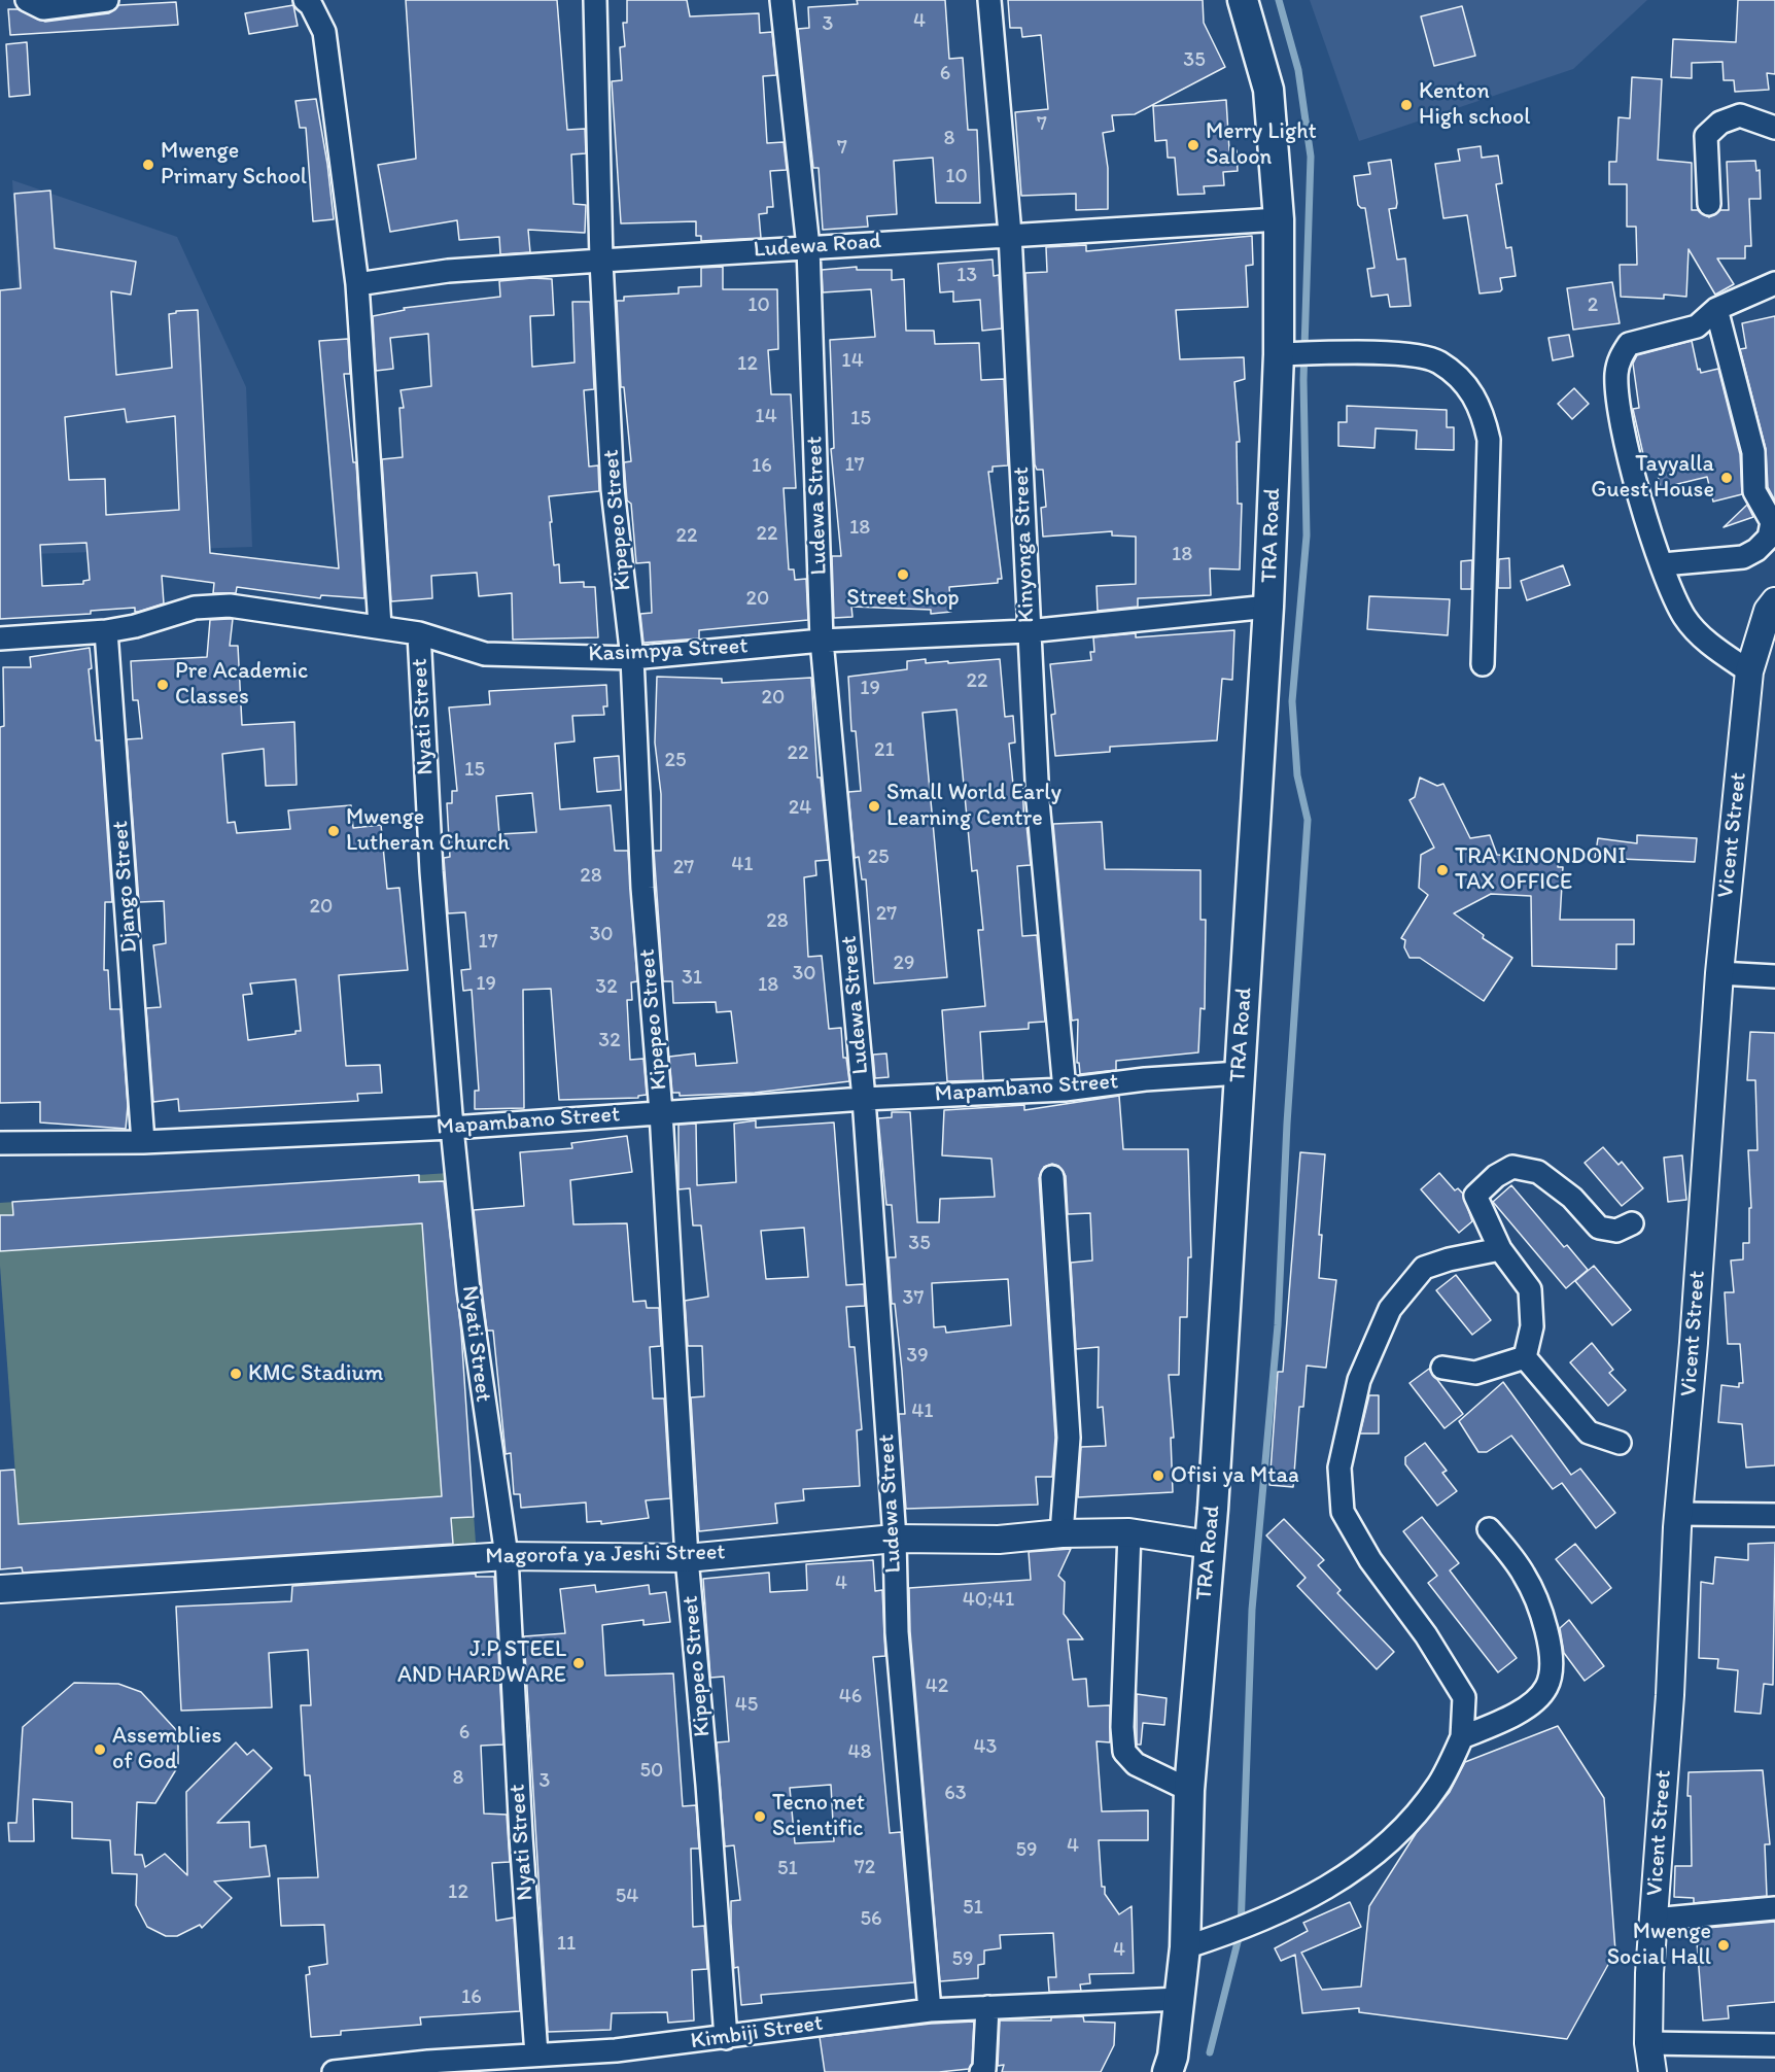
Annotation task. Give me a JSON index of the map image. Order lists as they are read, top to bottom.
{
  "streets": {
    "main road": ["TRA Road"],
    "street": [
      "Ludewa Road",
      "Ludewa Street",
      "Kipepeo Street",
      "Kinyonga Street",
      "Kasimpya Street",
      "Nyati Street",
      "Vicent Street",
      "Django Street",
      "Mapambano Street",
      "Magorofa ya Jeshi Street",
      "Kimbiji Street"
    ]
  },
  "crossings": [
    ["Ludewa Road", "Ludewa Street"],
    ["Ludewa Road", "Kipepeo Street"],
    ["Ludewa Road", "TRA Road"],
    ["Ludewa Road", "Kinyonga Street"],
    ["Ludewa Street", "Kasimpya Street"],
    ["Ludewa Street", "Mapambano Street"],
    ["Ludewa Street", "Magorofa ya Jeshi Street"],
    ["Ludewa Street", "Kimbiji Street"],
    ["Kipepeo Street", "Kasimpya Street"],
    ["Kipepeo Street", "Mapambano Street"],
    ["Kipepeo Street", "Magorofa ya Jeshi Street"],
    ["Kipepeo Street", "Kimbiji Street"],
    ["TRA Road", "Kasimpya Street"],
    ["TRA Road", "Mapambano Street"],
    ["TRA Road", "Magorofa ya Jeshi Street"],
    ["TRA Road", "Kimbiji Street"],
    ["Kinyonga Street", "Kasimpya Street"],
    ["Kinyonga Street", "Mapambano Street"],
    ["Kasimpya Street", "Nyati Street"],
    ["Kasimpya Street", "Django Street"],
    ["Nyati Street", "Mapambano Street"],
    ["Nyati Street", "Magorofa ya Jeshi Street"],
    ["Nyati Street", "Kimbiji Street"],
    ["Django Street", "Mapambano Street"]
  ],
  "places": [
    "Kenton High school",
    "Merry Light Saloon",
    "Mwenge Primary School",
    "Tayyalla Guest House",
    "Street Shop",
    "Pre Academic Classes",
    "Small World Early Learning Centre",
    "Mwenge Lutheran Church",
    "TRA KINONDONI TAX OFFICE",
    "KMC Stadium",
    "Ofisi ya Mtaa",
    "J.P STEEL AND HARDWARE",
    "Assemblies of God",
    "Tecno net Scientific",
    "Mwenge Social Hall"
  ],
  "house_numbers": [
    "4",
    "3",
    "35",
    "6",
    "7",
    "8",
    "7",
    "10",
    "13",
    "10",
    "2",
    "14",
    "12",
    "14",
    "15",
    "17",
    "16",
    "18",
    "22",
    "22",
    "18",
    "20",
    "22",
    "19",
    "20",
    "21",
    "22",
    "25",
    "15",
    "24",
    "25",
    "41",
    "27",
    "28",
    "20",
    "27",
    "28",
    "30",
    "17",
    "29",
    "30",
    "31",
    "19",
    "18",
    "32",
    "32",
    "35",
    "37",
    "39",
    "41",
    "4",
    "40;41",
    "42",
    "46",
    "45",
    "6",
    "43",
    "48",
    "50",
    "8",
    "3",
    "63",
    "4",
    "59",
    "72",
    "51",
    "12",
    "54",
    "51",
    "56",
    "11",
    "4",
    "59",
    "16"
  ]
}
